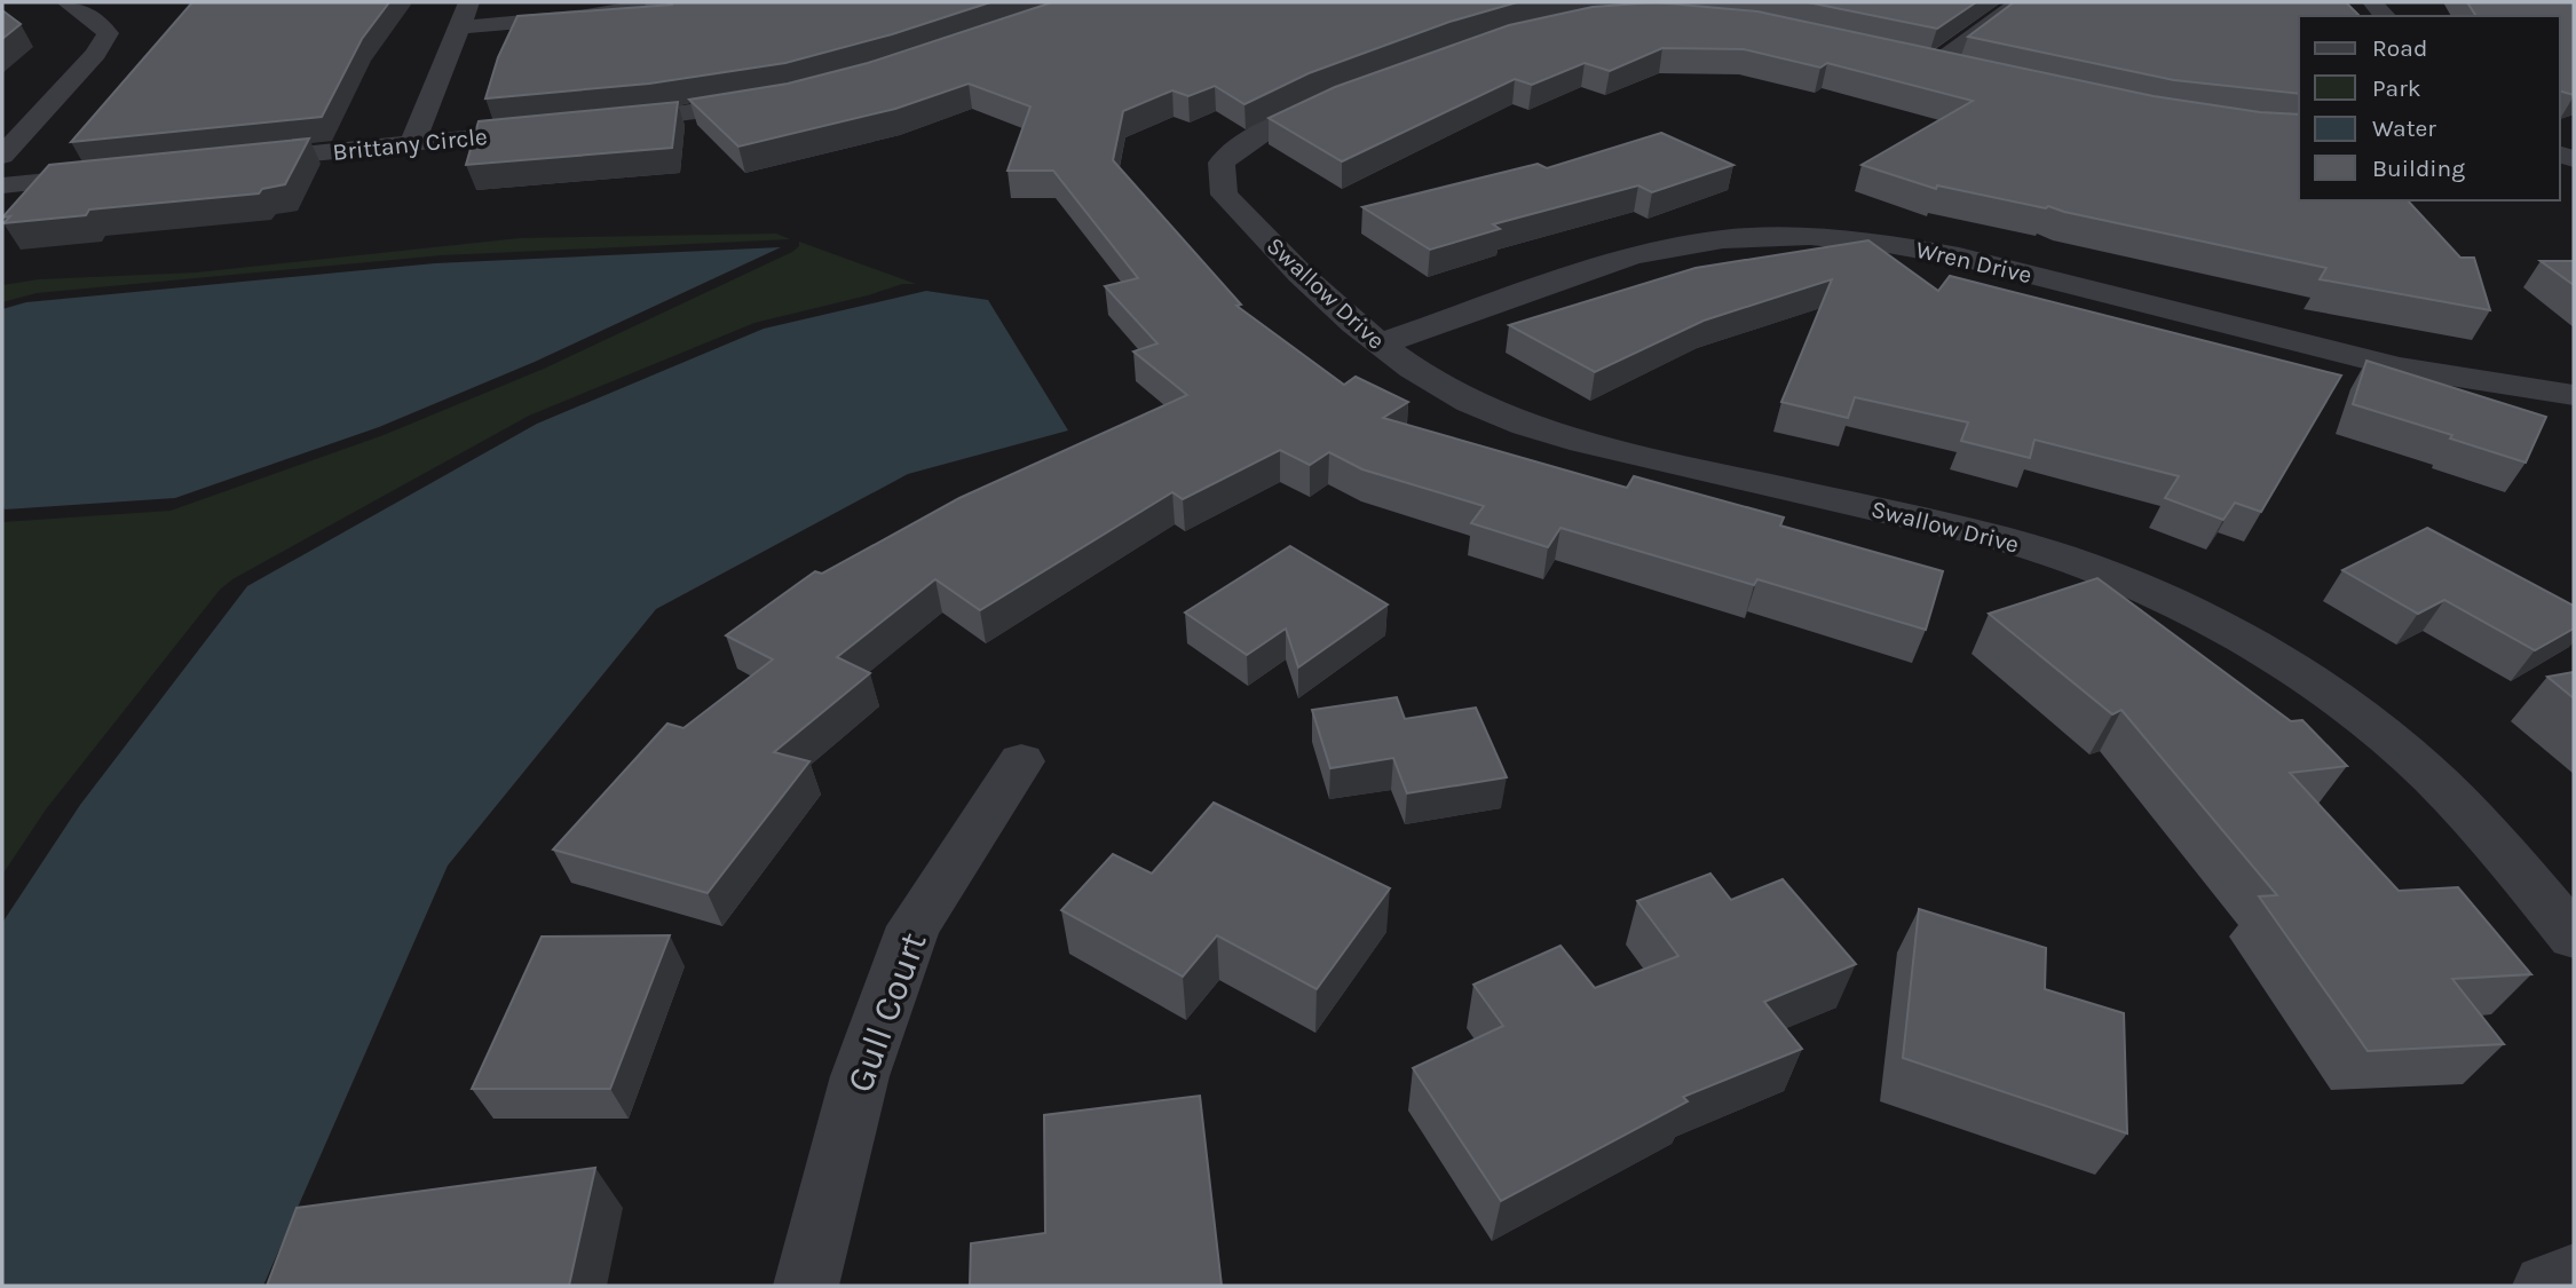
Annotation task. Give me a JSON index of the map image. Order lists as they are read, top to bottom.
{
  "streets": {
    "street": [
      "Brittany Circle",
      "Wren Drive",
      "Swallow Drive",
      "Gull Court"
    ]
  },
  "crossings": [
    ["Wren Drive", "Swallow Drive"]
  ],
  "legend": [
    "Road",
    "Park",
    "Water",
    "Building"
  ]
}
